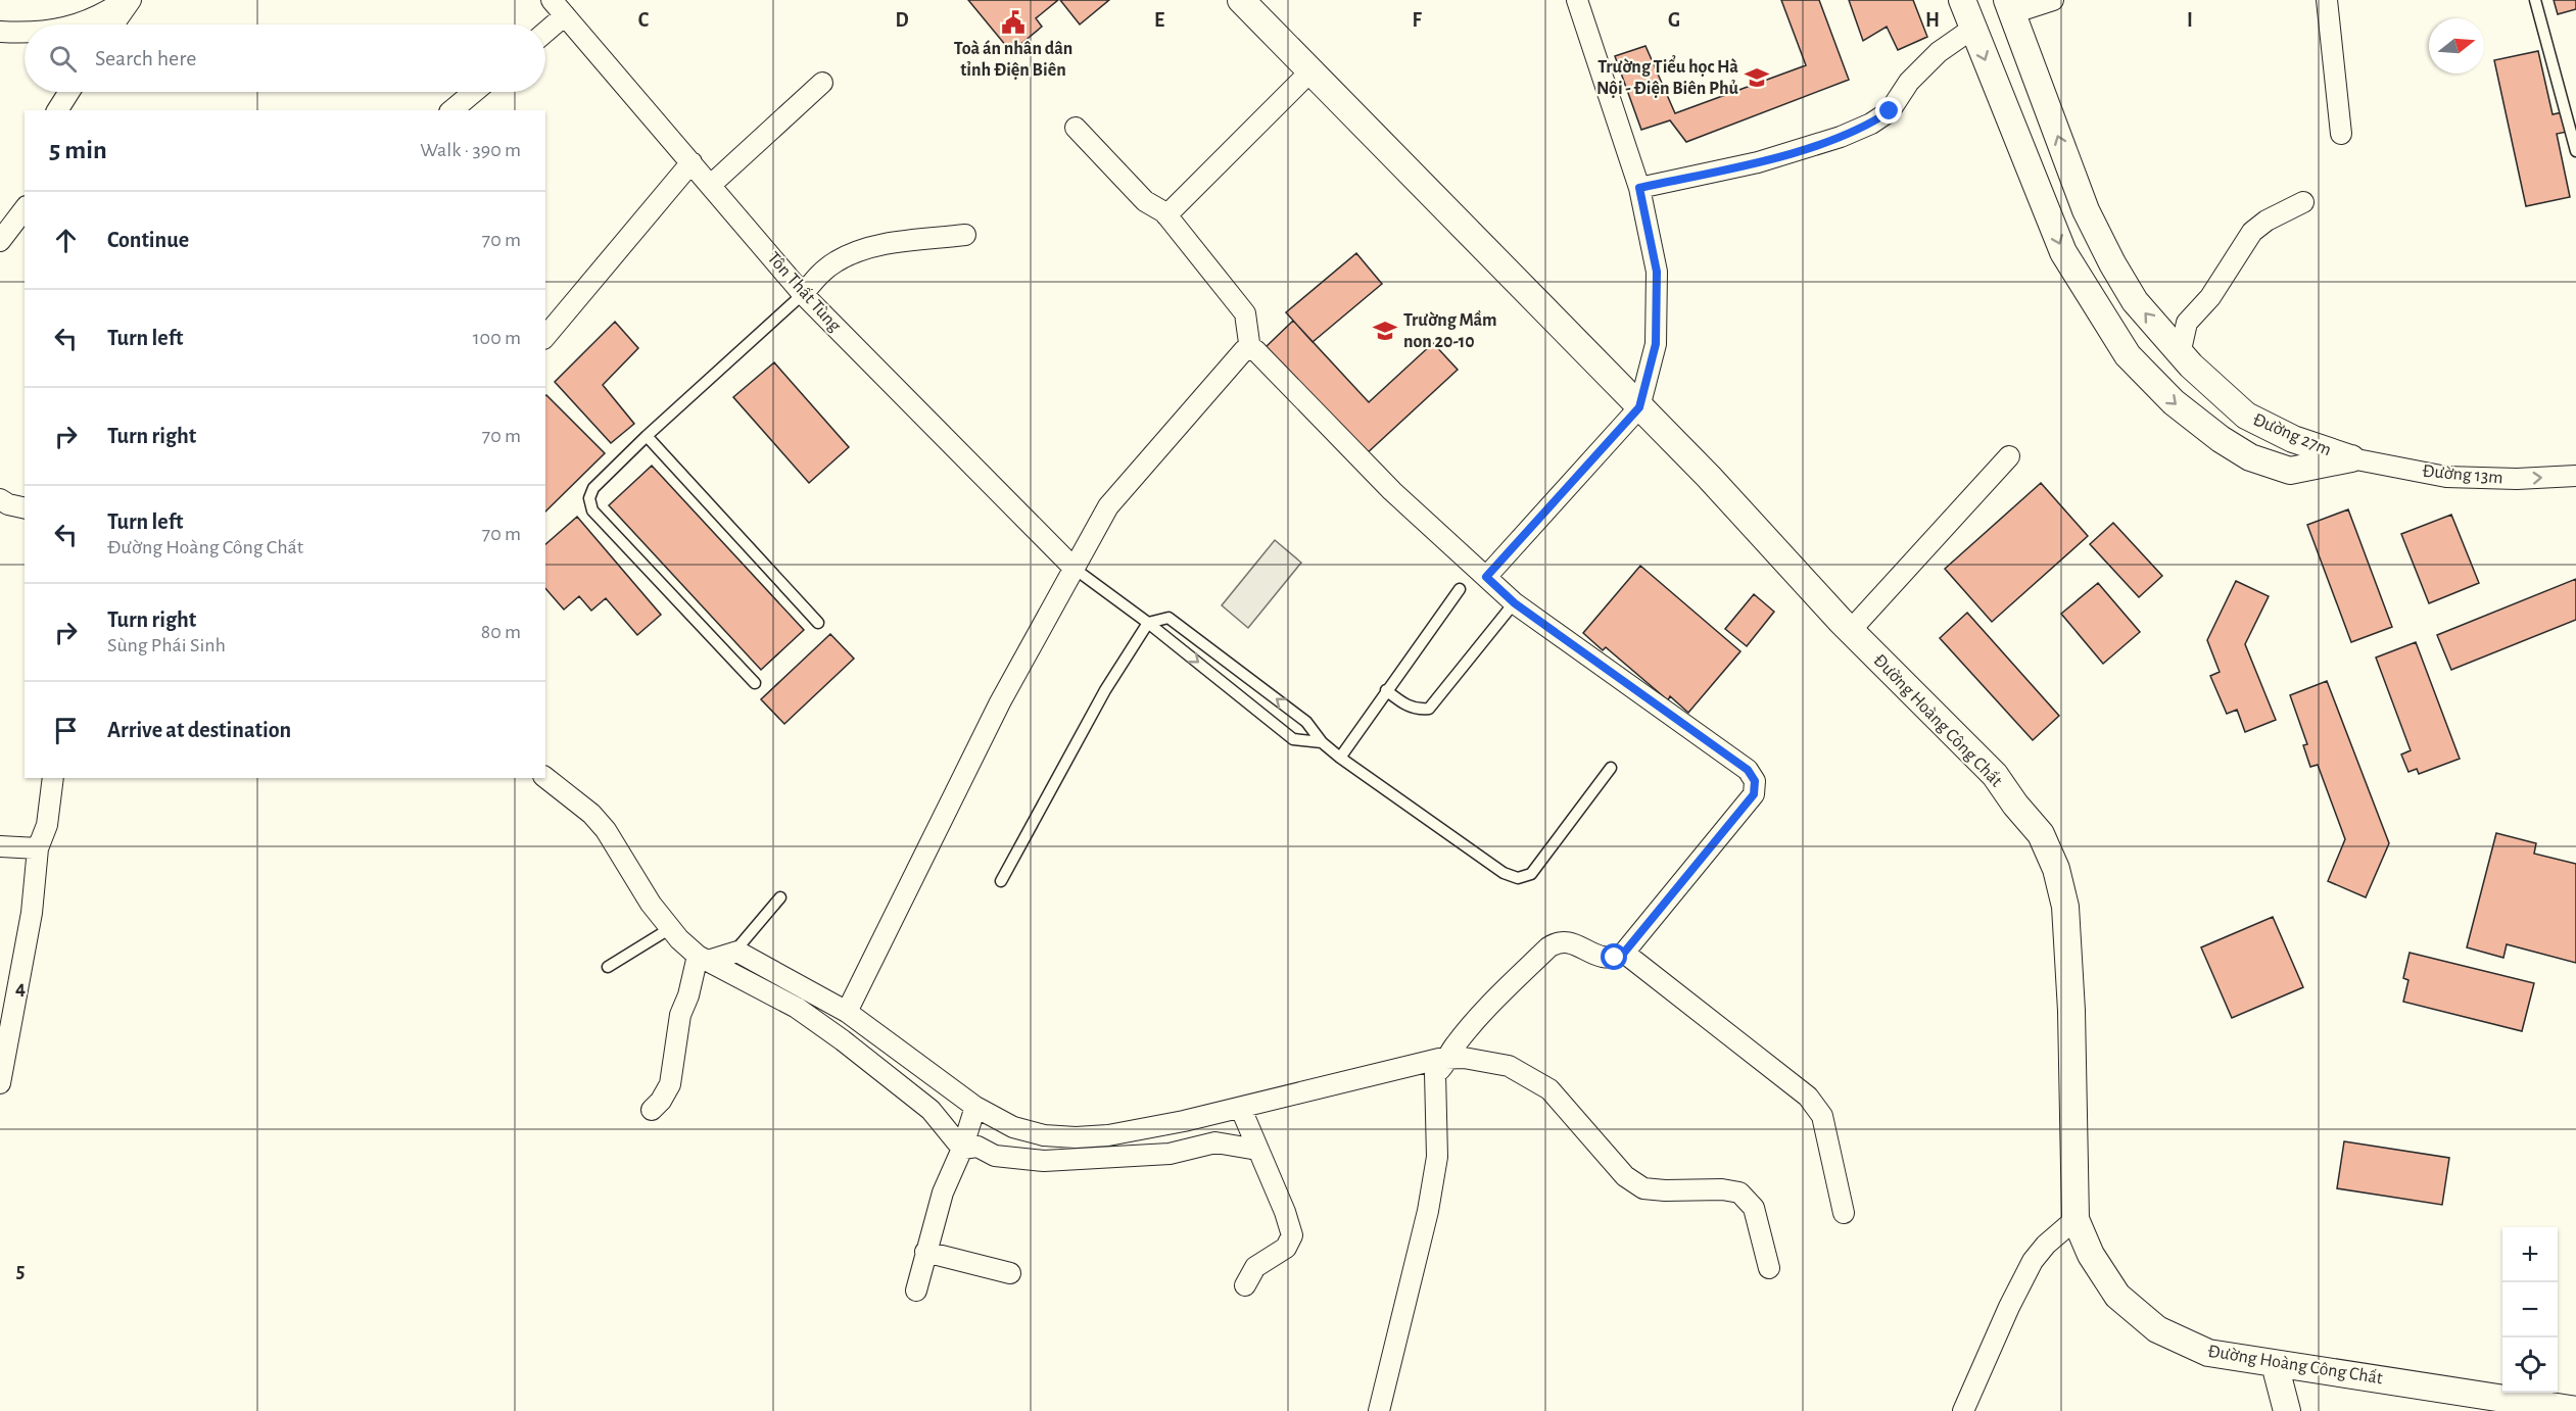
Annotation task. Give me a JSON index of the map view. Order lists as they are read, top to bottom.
{
  "streets": {
    "street": [
      "Tôn Thất Tùng",
      "Đường 27m",
      "Đường 13m",
      "Đường Hoàng Công Chất"
    ]
  },
  "crossings": [
    ["Đường 27m", "Đường 13m"]
  ],
  "one_way": ["Đường 13m"],
  "places": {
    "public building": ["Toà án nhân dân tỉnh Điện Biên"],
    "school or university": ["Trường Tiểu học Hà Nội - Điện Biên Phủ", "Trường Mầm non 20-10"]
  },
  "north": "right",
  "page": {
    "search": "Search here",
    "heading": ["5 min", "Walk · 390 m"],
    "list": [
      ["Continue", "70 m"],
      ["Turn left", "100 m"],
      ["Turn right", "70 m"],
      ["Turn left", "Đường Hoàng Công Chất", "70 m"],
      ["Turn right", "Sùng Phái Sinh", "80 m"],
      "Arrive at destination"
    ],
    "map_buttons": ["+", "−"]
  },
  "grid": {
    "columns": [
      "C",
      "D",
      "E",
      "F",
      "G",
      "H",
      "I"
    ],
    "rows": ["4", "5"]
  }
}
